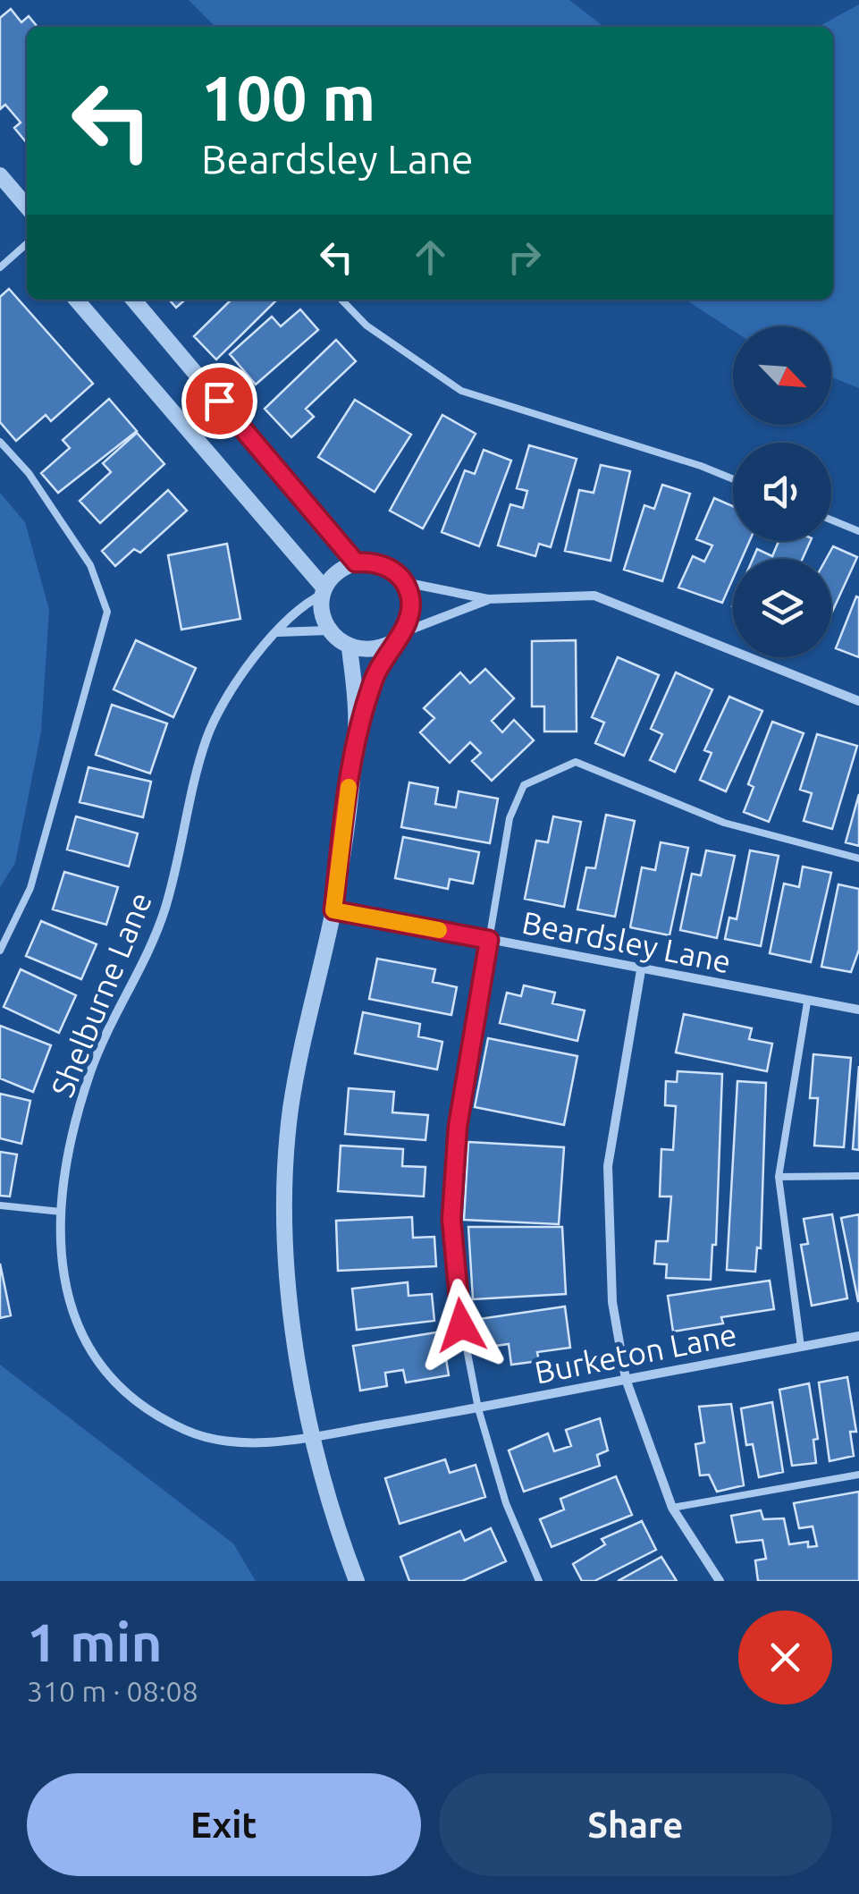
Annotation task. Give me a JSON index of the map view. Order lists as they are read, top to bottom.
{
  "streets": {
    "street": ["Beardsley Lane", "Shelburne Lane", "Burketon Lane"]
  },
  "crossings": [
    ["Shelburne Lane", "Burketon Lane"]
  ],
  "north": "bottom right",
  "page": {
    "turn": ["100 m", "Beardsley Lane"],
    "heading": ["1 min", "310 m · 08:08"],
    "buttons": ["Exit", "Share"]
  }
}
